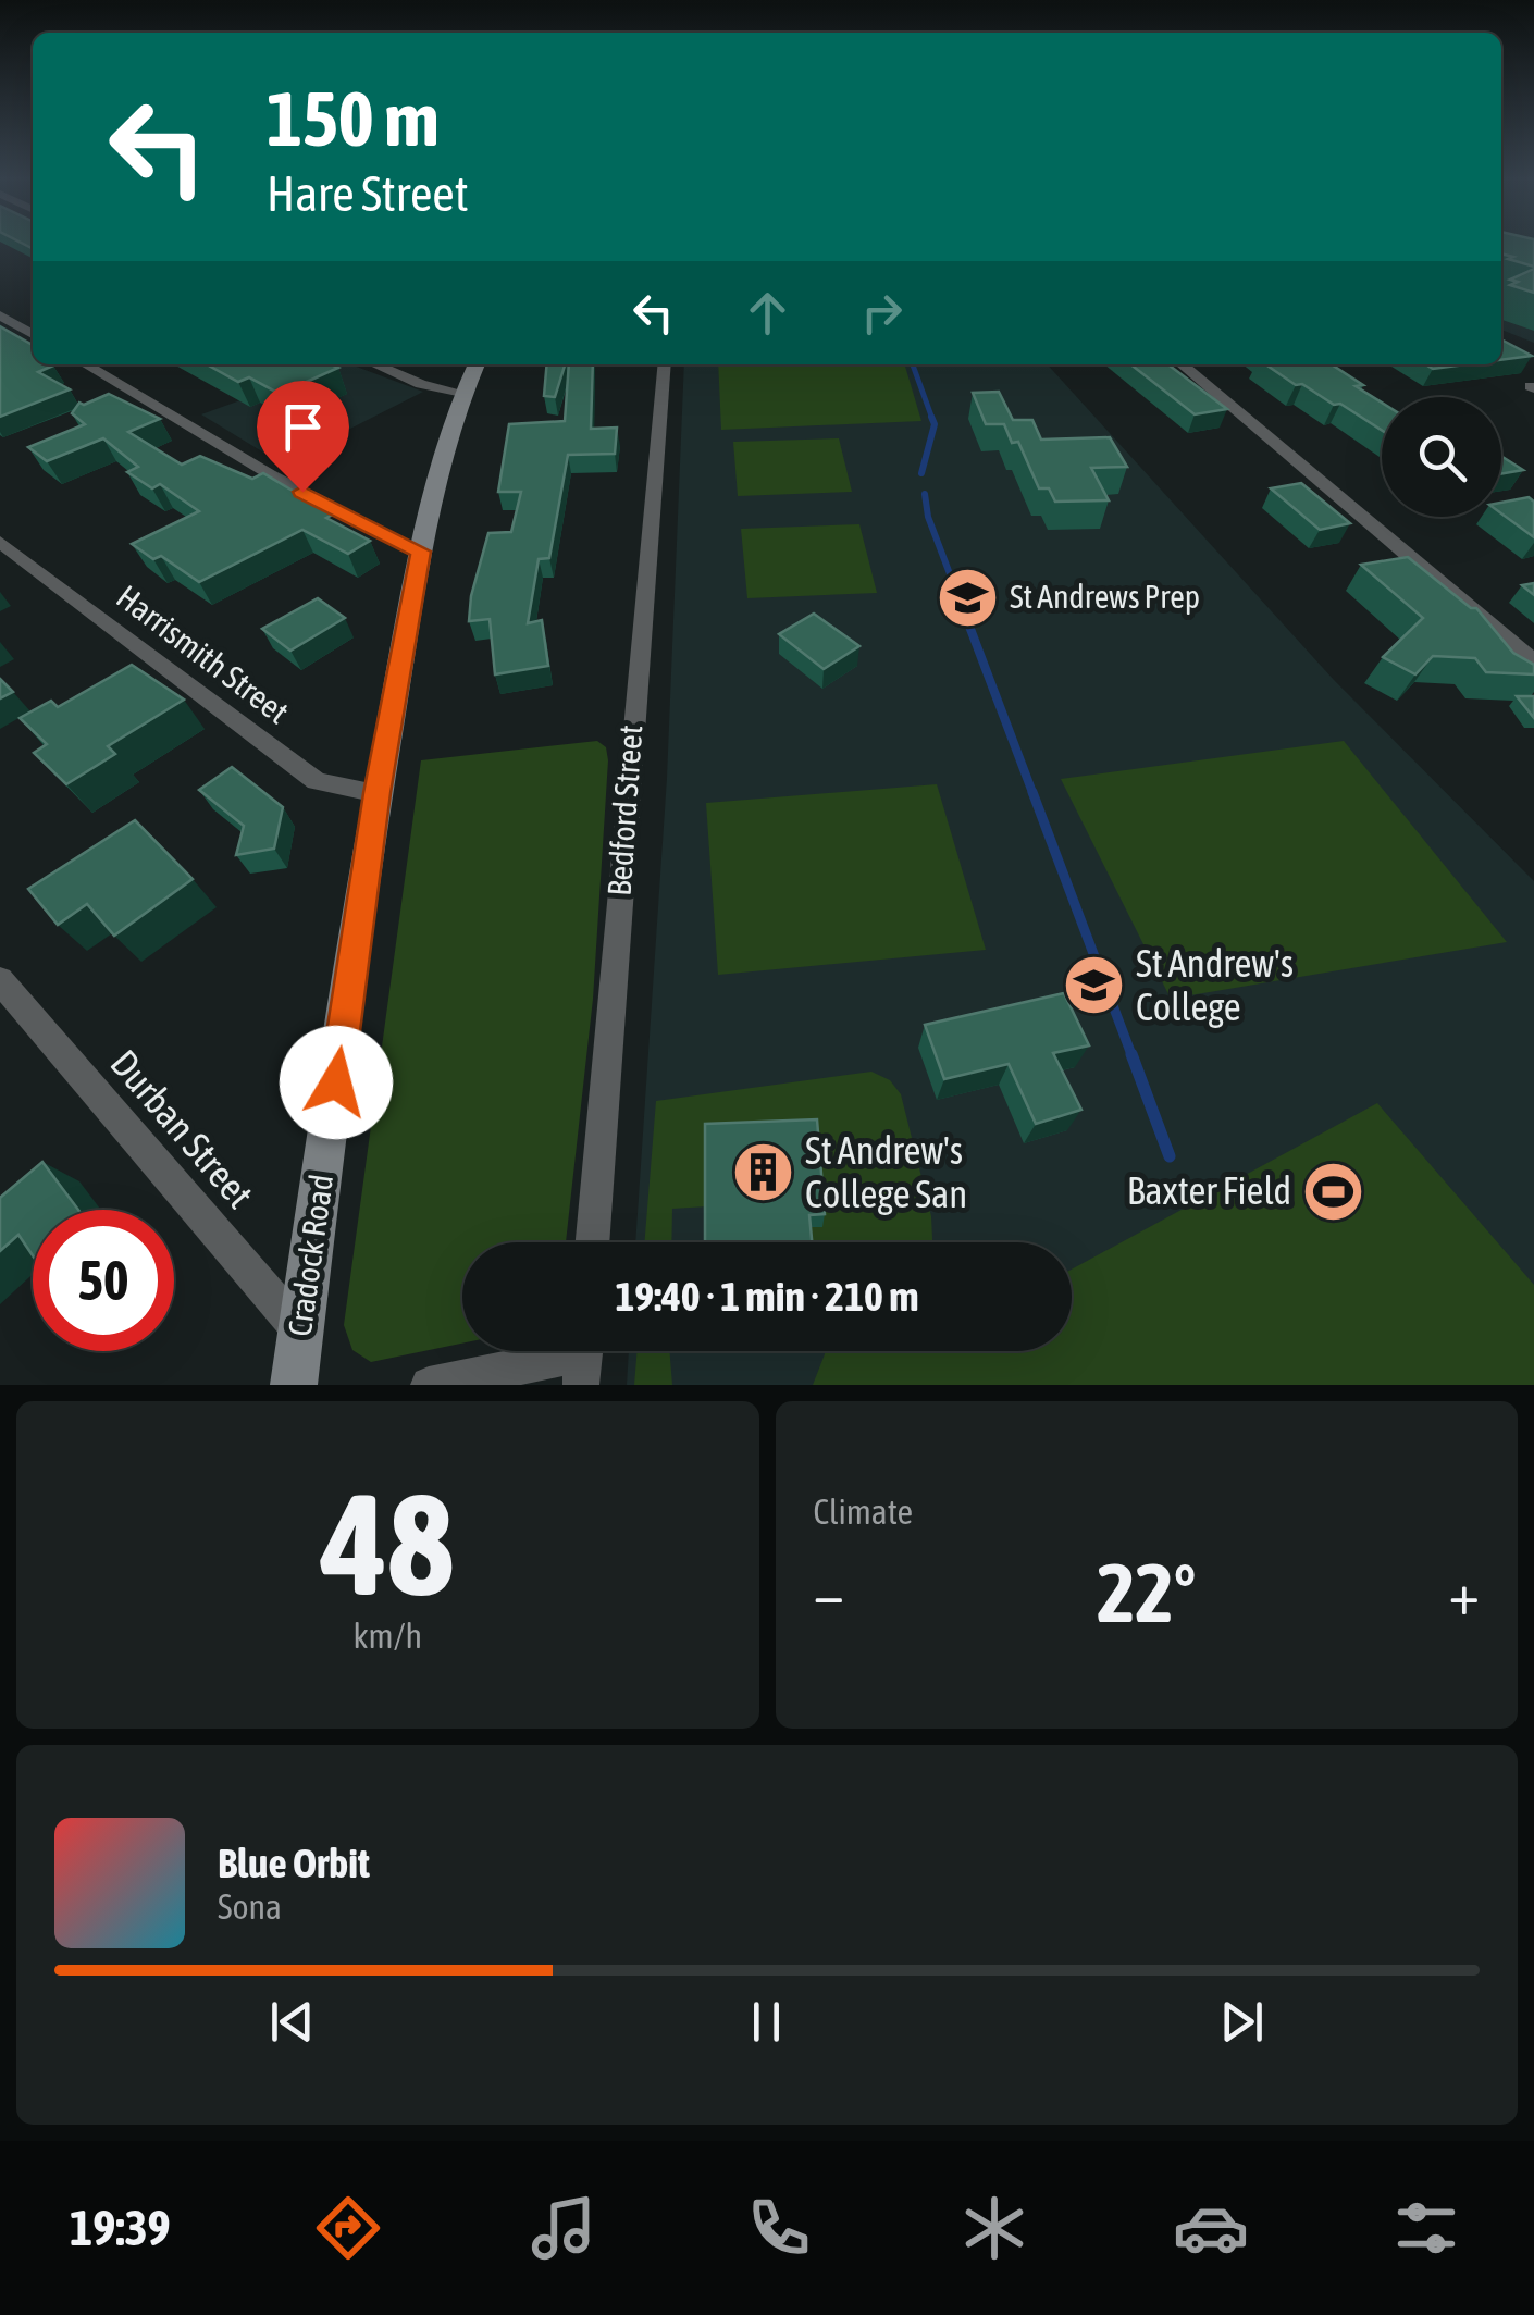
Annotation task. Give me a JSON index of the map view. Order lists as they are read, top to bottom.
{
  "streets": {
    "main road": ["Cradock Road"],
    "street": ["Harrismith Street", "Bedford Street", "Durban Street"]
  },
  "crossings": [
    ["Harrismith Street", "Cradock Road"],
    ["Durban Street", "Cradock Road"]
  ],
  "places": {
    "school or university": ["St Andrews Prep", "St Andrew's College"],
    "building": ["St Andrew's College San"],
    "sports": ["Baxter Field"]
  },
  "page": {
    "turn": ["150 m", "Hare Street"],
    "limit": "50",
    "trip": "19:40 · 1 min · 210 m",
    "tile": [
      ["48", "km/h"],
      "Climate"
    ],
    "heat": ["−", "22°", "+"],
    "song": ["Blue Orbit", "Sona"],
    "tabs": "19:39"
  }
}
